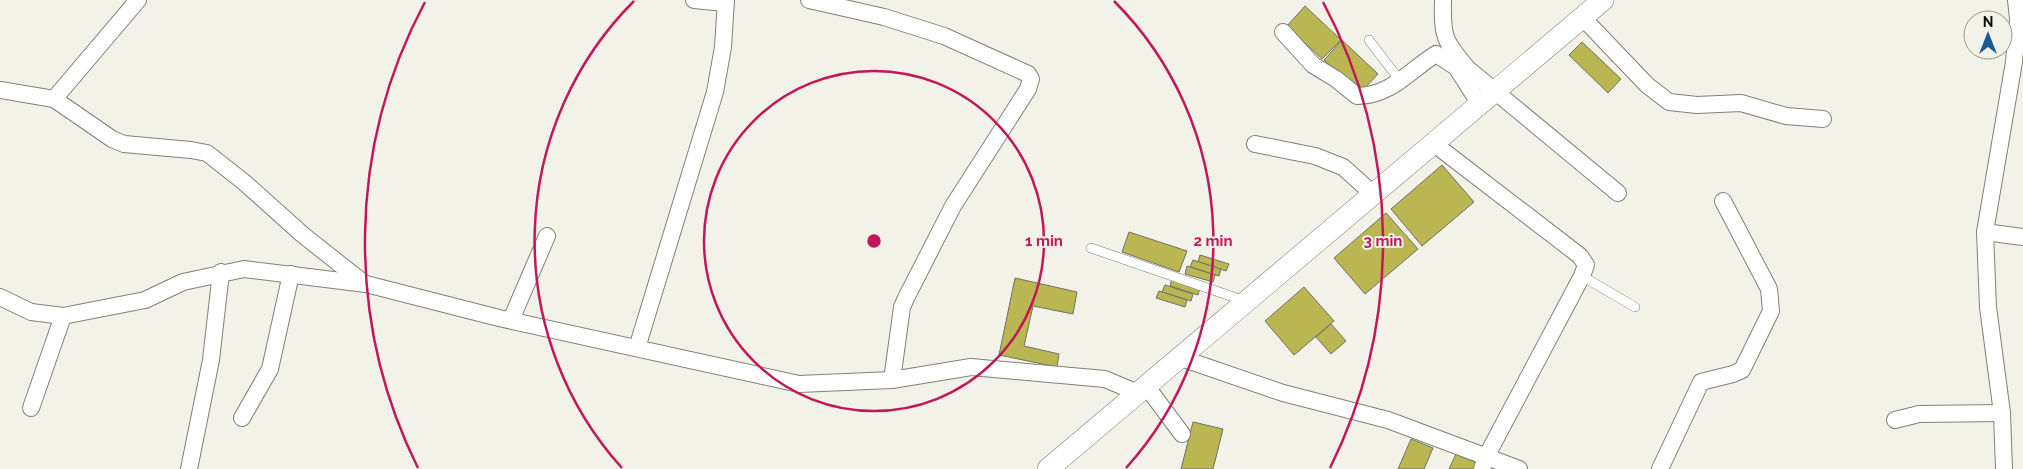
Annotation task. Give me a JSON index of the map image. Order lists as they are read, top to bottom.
{
  "north": "top",
  "rings": ["1 min", "2 min", "3 min"]
}
